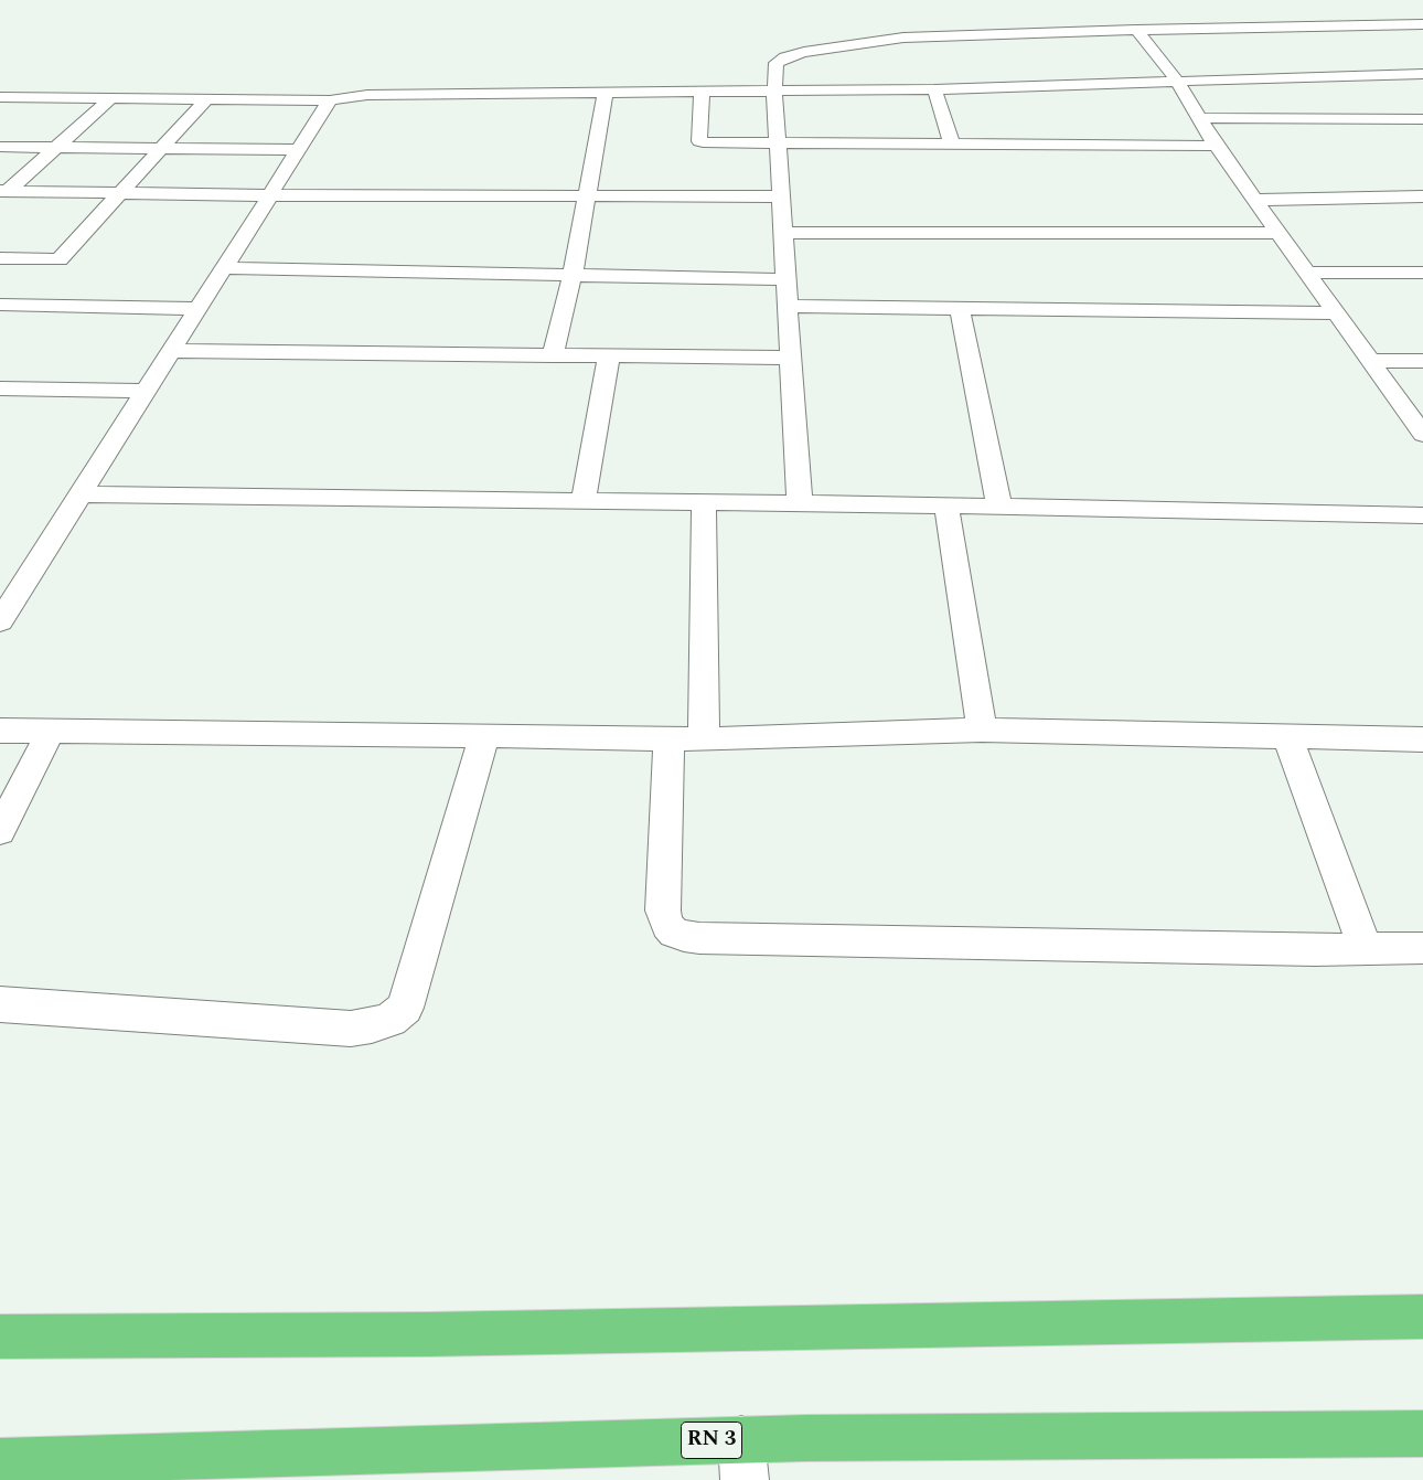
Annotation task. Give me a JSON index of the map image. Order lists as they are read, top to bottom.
{
  "streets": {
    "highway": ["RN 3"]
  }
}
